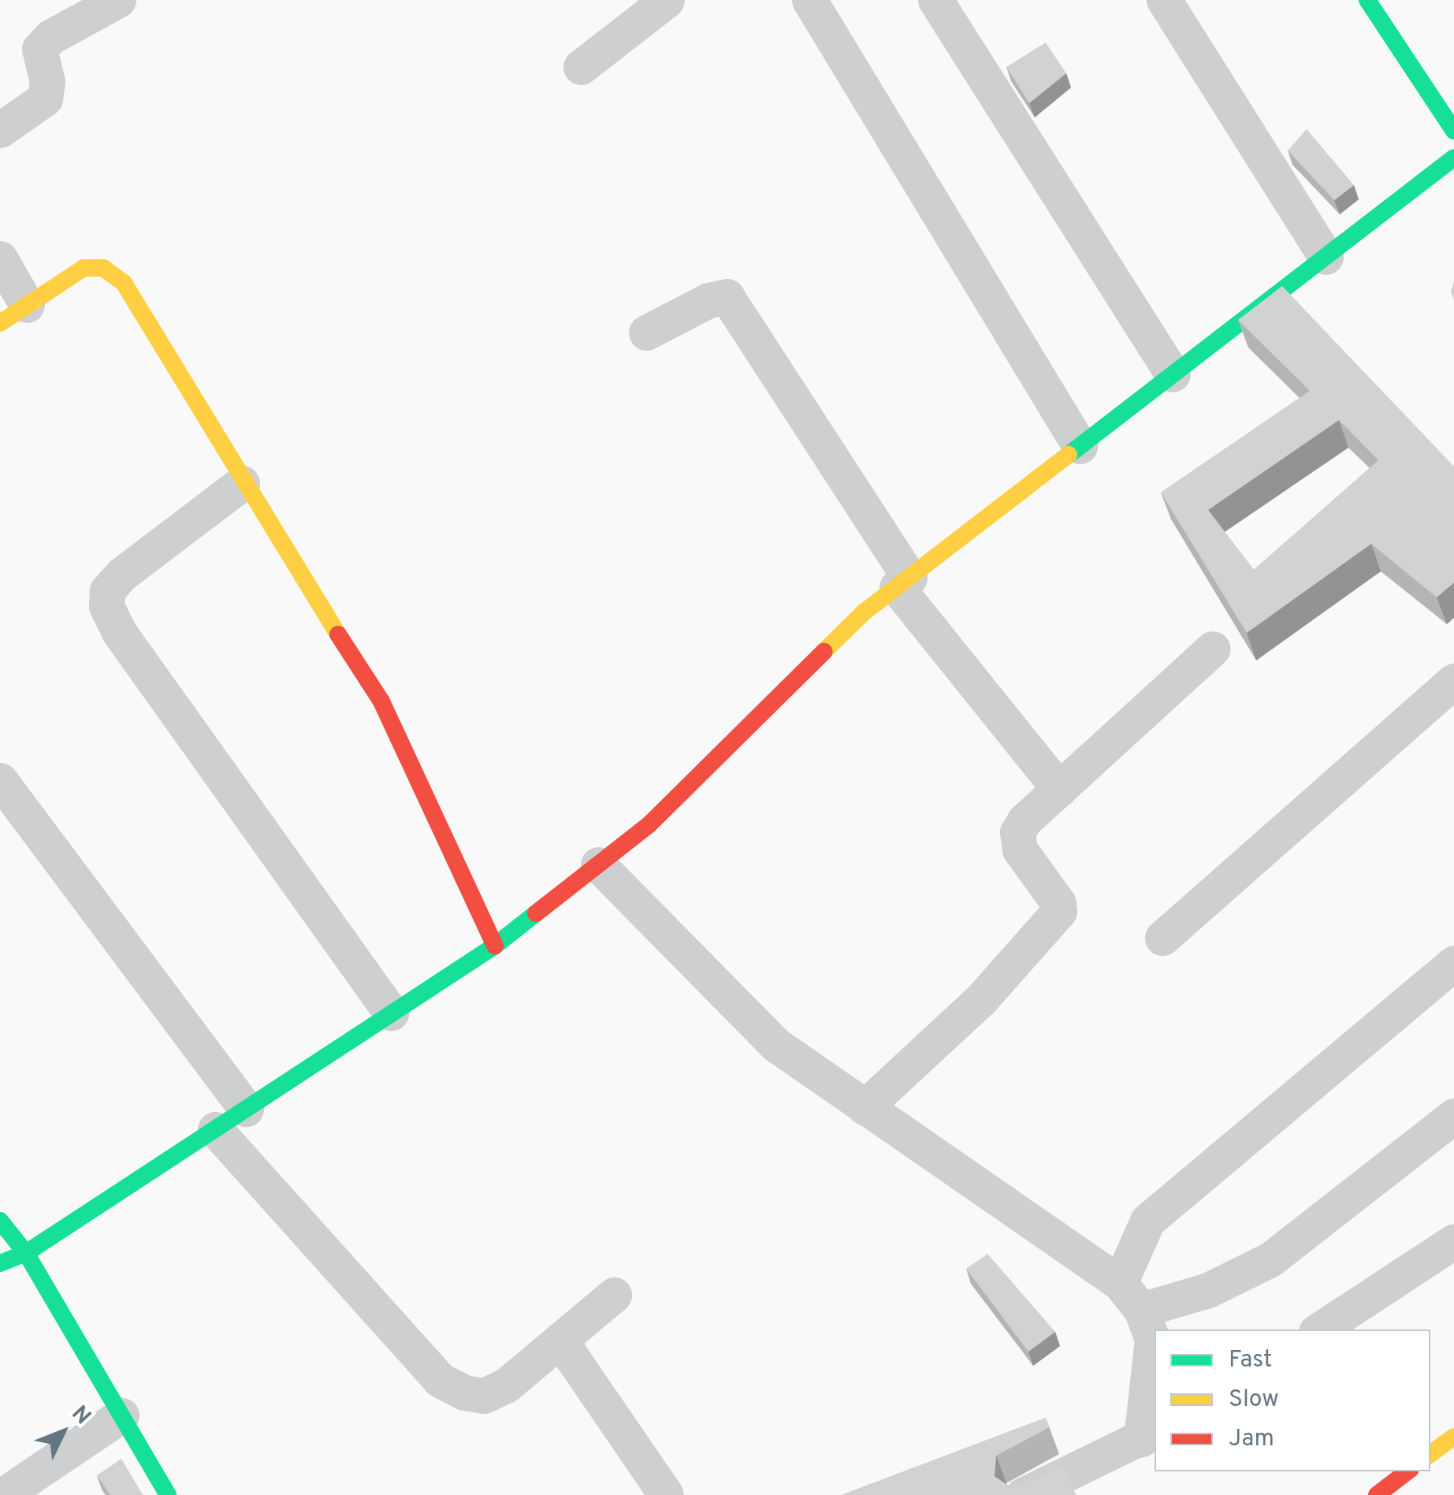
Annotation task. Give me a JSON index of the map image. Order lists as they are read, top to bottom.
{
  "legend": ["Fast", "Slow", "Jam"],
  "north": "top right"
}
